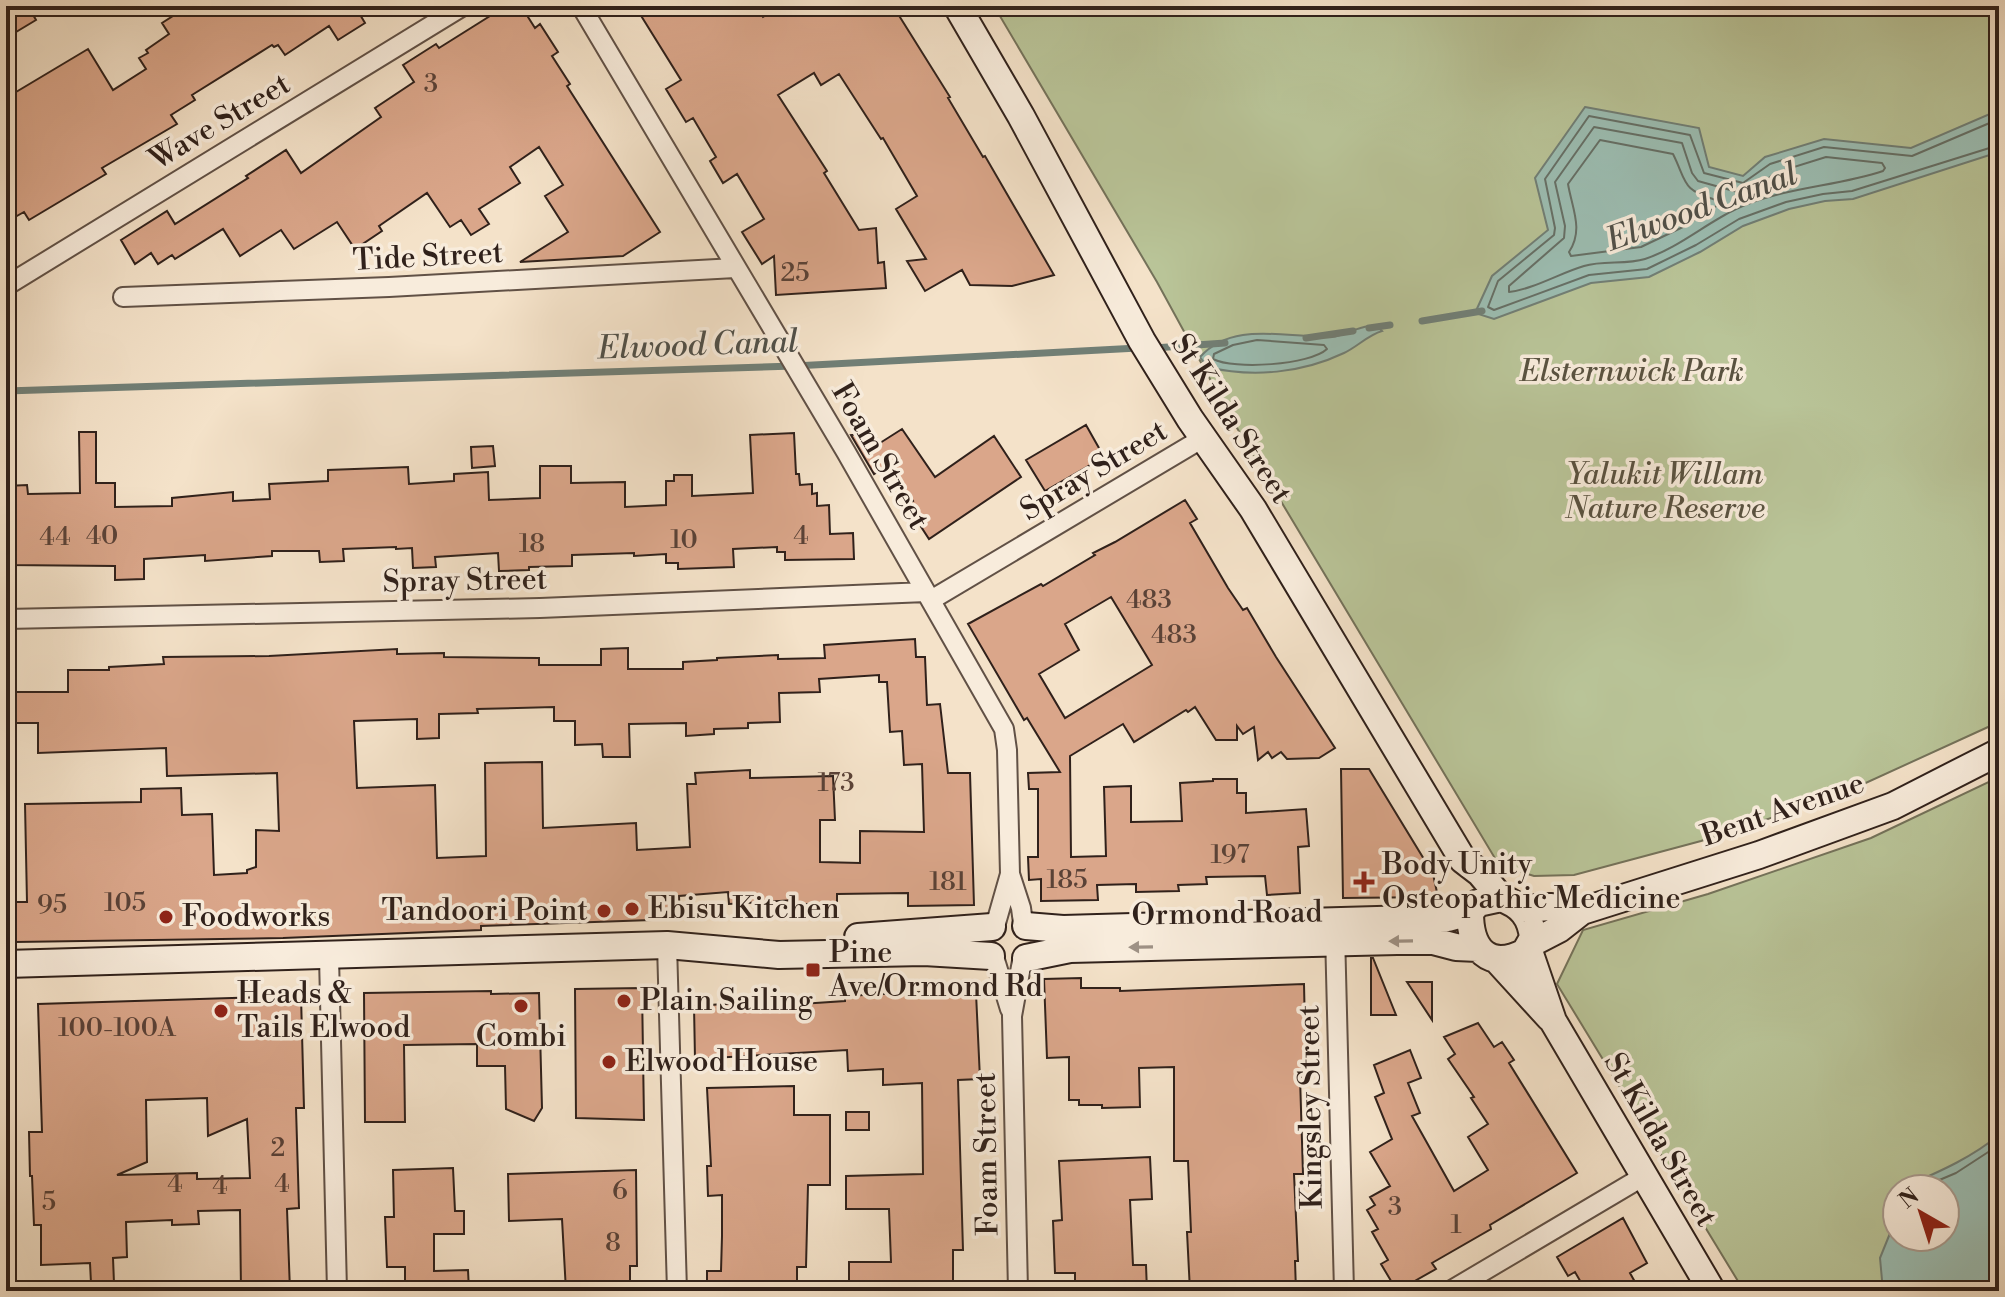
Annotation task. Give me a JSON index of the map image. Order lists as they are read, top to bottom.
{
  "streets": {
    "street": [
      "Wave Street",
      "Tide Street",
      "St Kilda Street",
      "Foam Street",
      "Spray Street",
      "Bent Avenue",
      "Ormond Road",
      "Kingsley Street"
    ]
  },
  "crossings": [
    ["Tide Street", "Foam Street"],
    ["St Kilda Street", "Spray Street"],
    ["St Kilda Street", "Bent Avenue"],
    ["St Kilda Street", "Ormond Road"],
    ["Foam Street", "Spray Street"],
    ["Foam Street", "Ormond Road"],
    ["Bent Avenue", "Ormond Road"],
    ["Ormond Road", "Kingsley Street"]
  ],
  "water": ["Elwood Canal"],
  "parks": ["Elsternwick Park", "Yalukit Willam Nature Reserve"],
  "places": {
    "health": ["Body Unity Osteopathic Medicine"],
    "other": [
      "Ebisu Kitchen",
      "Tandoori Point",
      "Foodworks",
      "Plain Sailing",
      "Combi",
      "Heads & Tails Elwood",
      "Elwood House"
    ],
    "transit": ["Pine Ave/Ormond Rd"]
  },
  "house_numbers": [
    "3",
    "25",
    "40",
    "4",
    "44",
    "10",
    "18",
    "483",
    "483",
    "173",
    "197",
    "185",
    "181",
    "105",
    "95",
    "100-100A",
    "2",
    "4",
    "4",
    "4",
    "6",
    "5",
    "3",
    "1",
    "8"
  ],
  "north": "top left"
}
